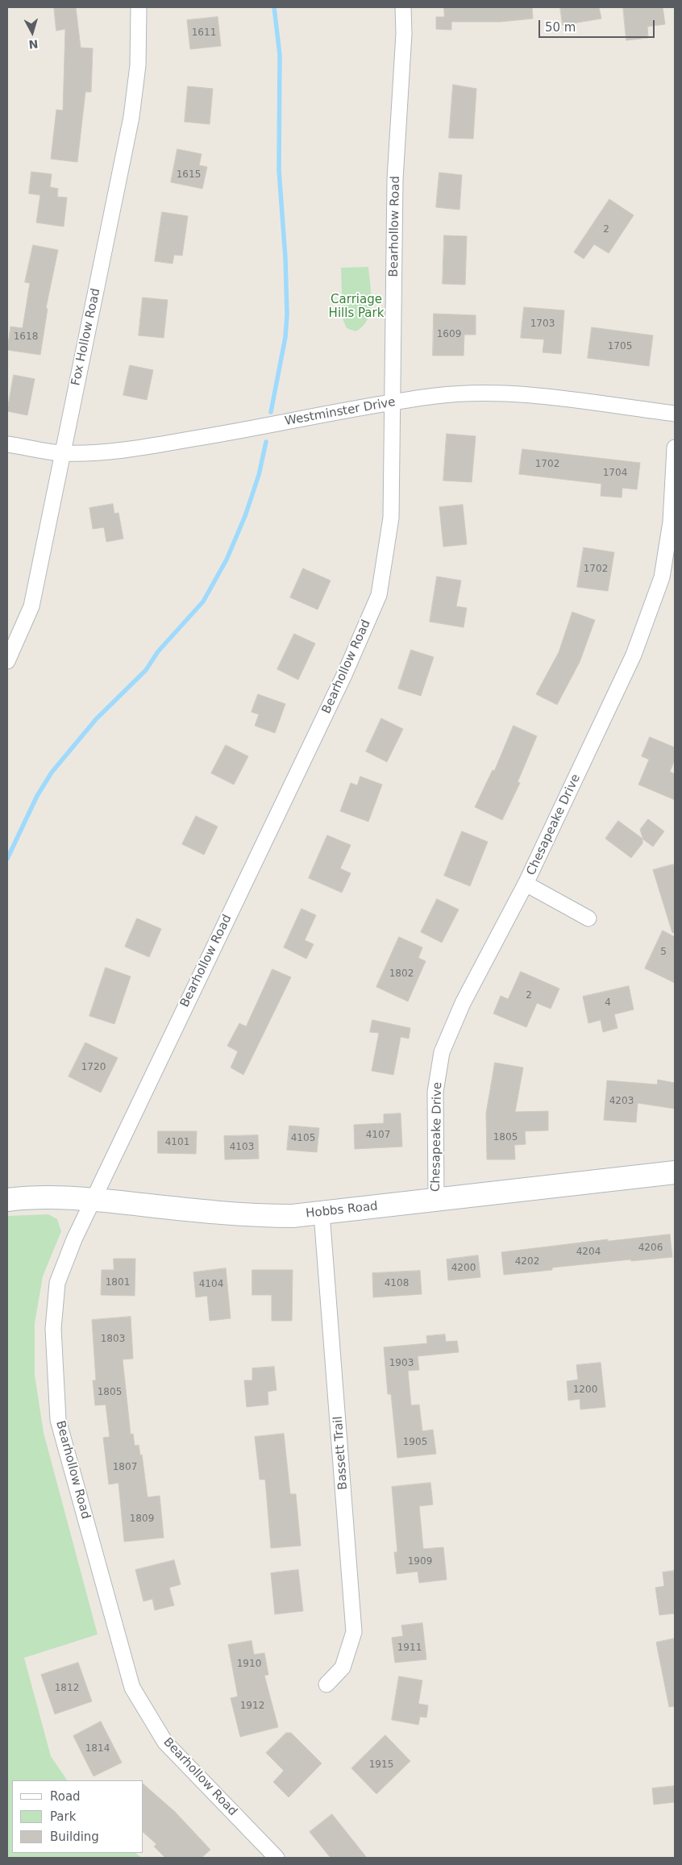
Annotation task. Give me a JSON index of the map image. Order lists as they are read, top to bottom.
{
  "streets": {
    "street": [
      "Bearhollow Road",
      "Fox Hollow Road",
      "Westminster Drive",
      "Chesapeake Drive",
      "Hobbs Road",
      "Bassett Trail"
    ]
  },
  "crossings": [
    ["Bearhollow Road", "Westminster Drive"],
    ["Bearhollow Road", "Hobbs Road"],
    ["Fox Hollow Road", "Westminster Drive"],
    ["Chesapeake Drive", "Hobbs Road"],
    ["Hobbs Road", "Bassett Trail"]
  ],
  "parks": ["Carriage Hills Park"],
  "house_numbers": [
    "1611",
    "1615",
    "2",
    "1703",
    "1609",
    "1618",
    "1705",
    "1702",
    "1704",
    "1702",
    "5",
    "1802",
    "2",
    "4",
    "1720",
    "4203",
    "4107",
    "1805",
    "4105",
    "4101",
    "4103",
    "4206",
    "4204",
    "4202",
    "4200",
    "1801",
    "4108",
    "4104",
    "1803",
    "1903",
    "1200",
    "1805",
    "1905",
    "1807",
    "1809",
    "1909",
    "1911",
    "1910",
    "1812",
    "1912",
    "1814",
    "1915"
  ],
  "legend": ["Road", "Park", "Building"],
  "scale_bar": "50 m",
  "north": "bottom"
}
